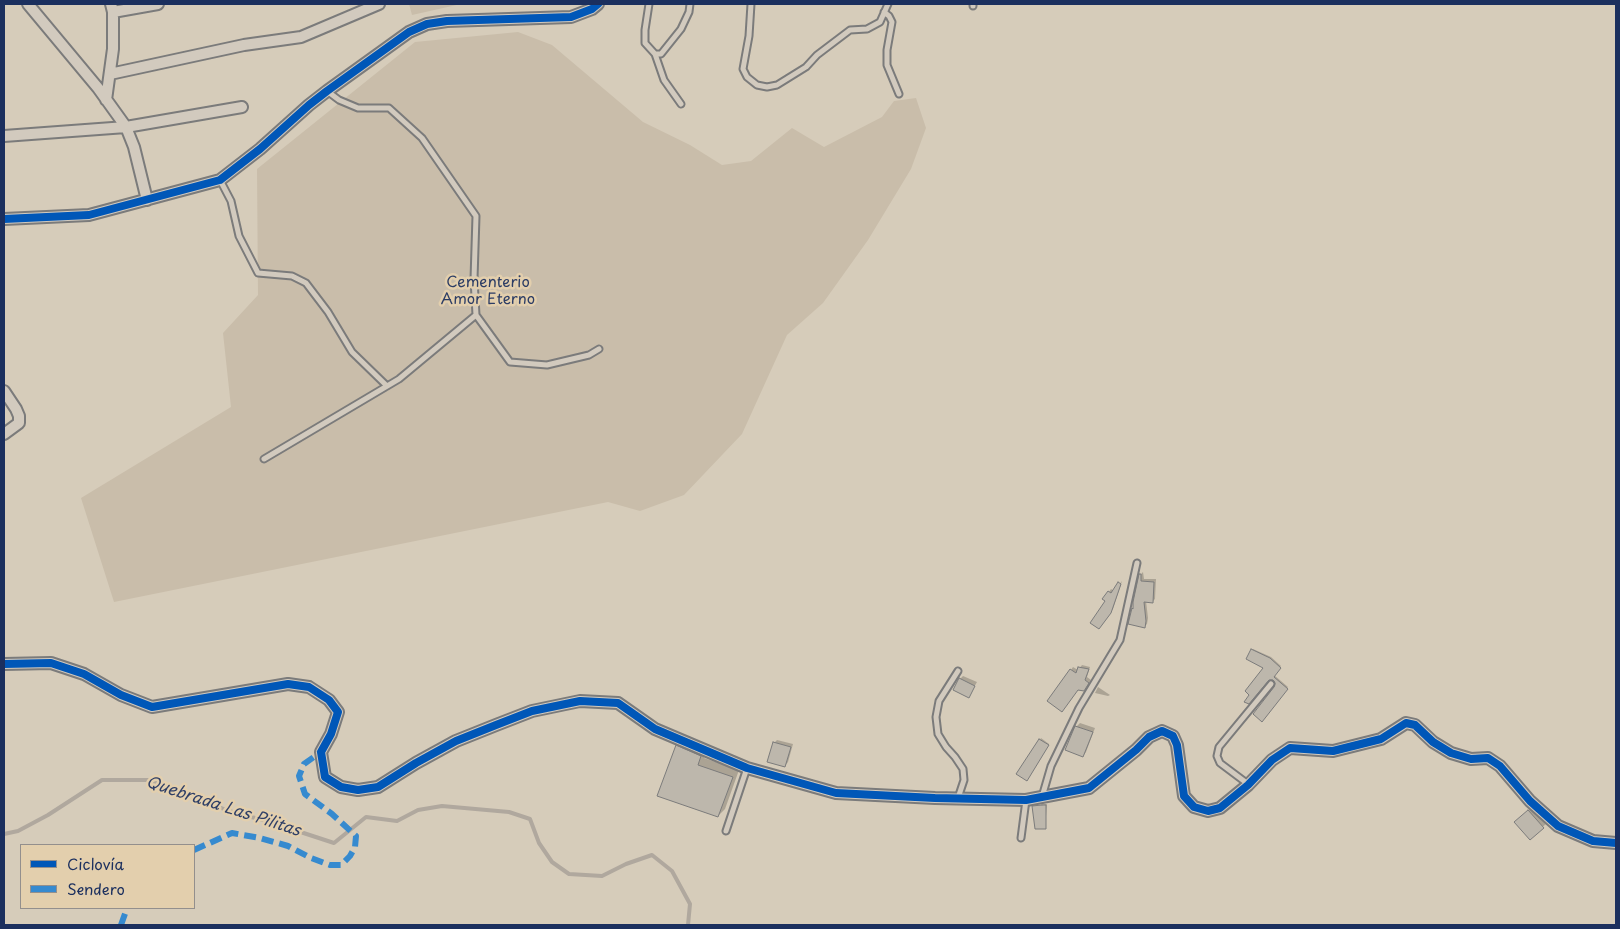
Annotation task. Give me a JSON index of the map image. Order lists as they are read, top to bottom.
{
  "water": ["Quebrada Las Pilitas"],
  "parks": ["Cementerio Amor Eterno"],
  "legend": ["Ciclovía", "Sendero"]
}
